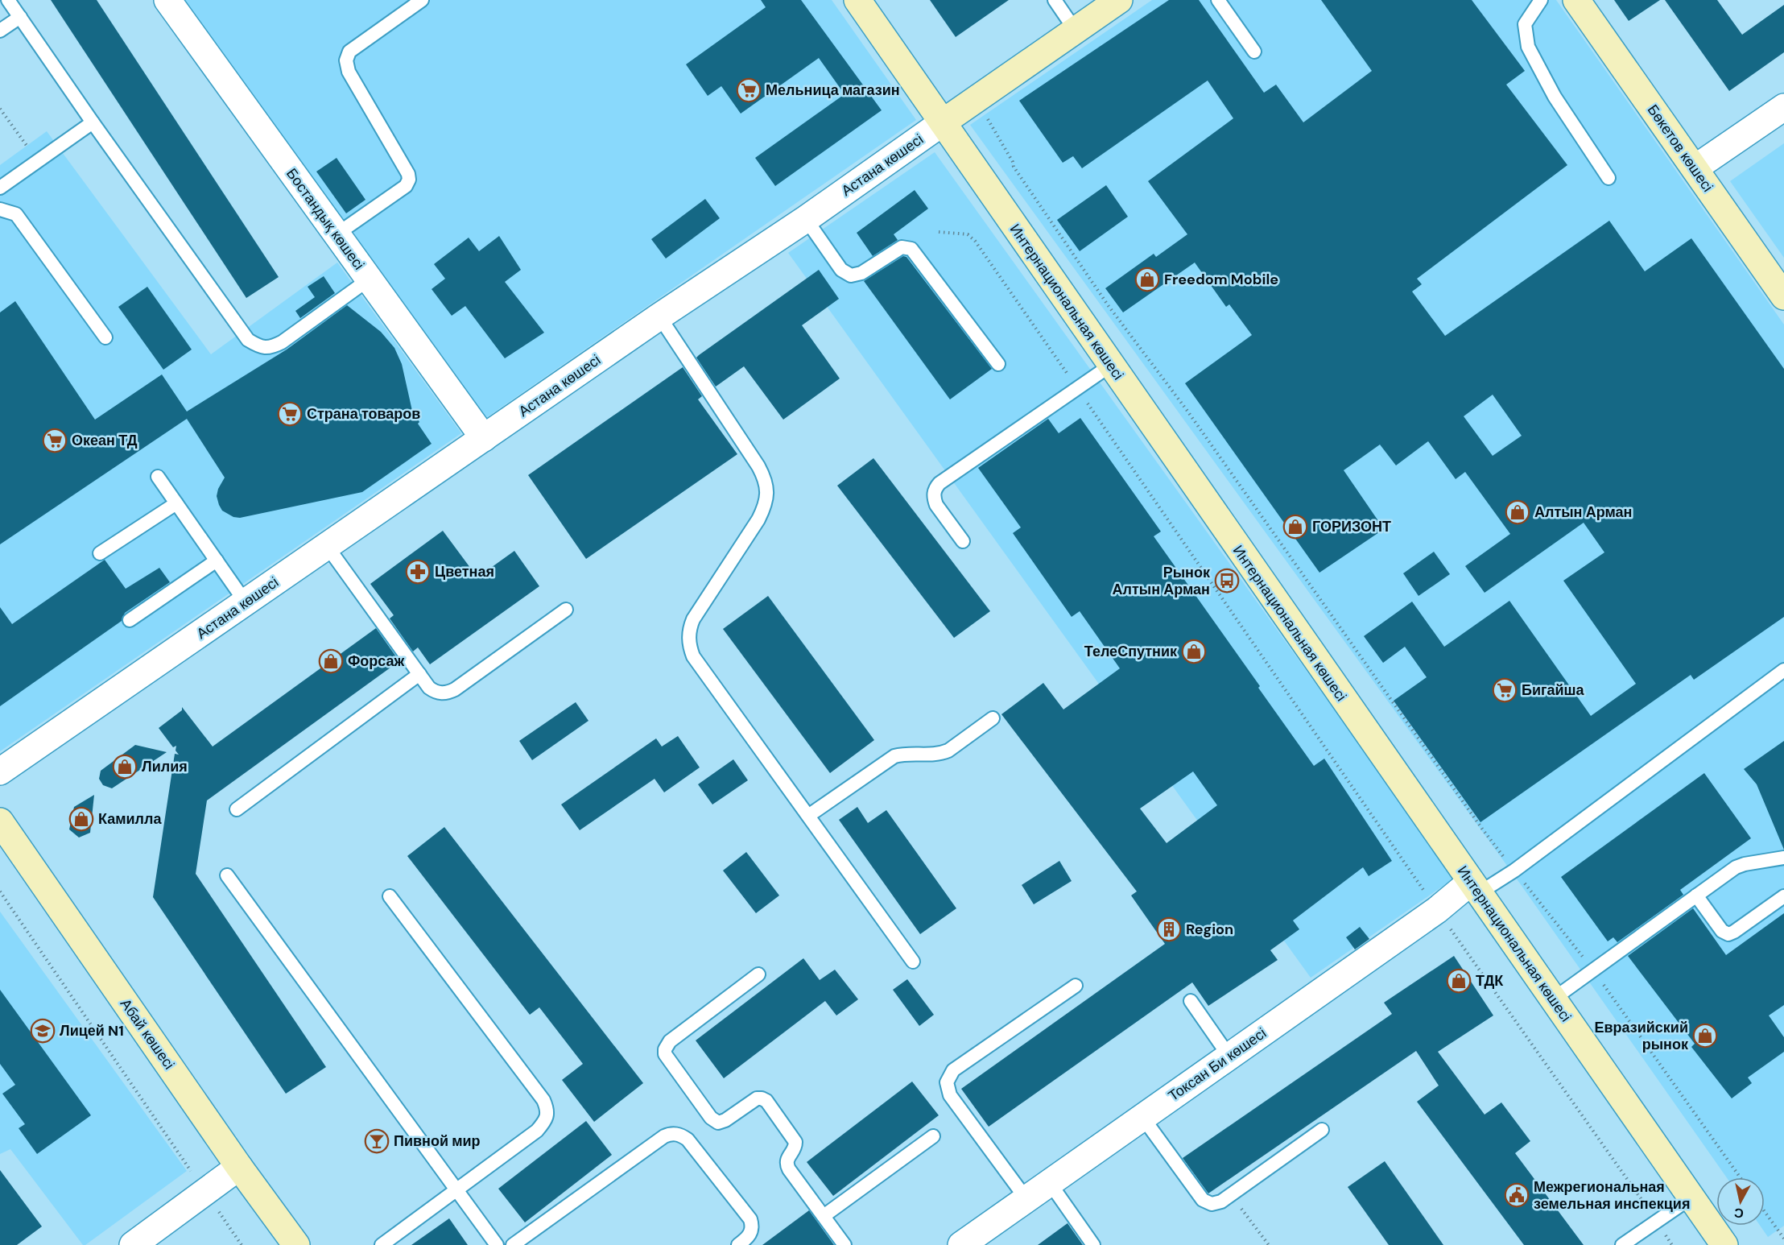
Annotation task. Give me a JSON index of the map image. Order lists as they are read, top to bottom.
{
  "streets": {
    "main road": [
      "Бөкетов көшесі",
      "Астана көшесі",
      "Интернациональная көшесі",
      "Абай көшесі"
    ],
    "street": ["Бостандық көшесі", "Токсан Би көшесі"]
  },
  "crossings": [
    ["Астана көшесі", "Бостандық көшесі"],
    ["Астана көшесі", "Интернациональная көшесі"],
    ["Интернациональная көшесі", "Токсан Би көшесі"]
  ],
  "places": {
    "supermarket": [
      "Мельница магазин",
      "Страна товаров",
      "Океан ТД",
      "Бигайша"
    ],
    "shop": [
      "Freedom Mobile",
      "Алтын Арман",
      "ГОРИЗОНТ",
      "ТелеСпутник",
      "Форсаж",
      "Лилия",
      "Камилла",
      "ТДК",
      "Евразийский рынок"
    ],
    "pharmacy": ["Цветная"],
    "bus stop": ["Рынок Алтын Арман"],
    "building": ["Region"],
    "school or university": ["Лицей N1"],
    "bar": ["Пивной мир"],
    "public building": ["Межрегиональная земельная инспекция"]
  },
  "north": "bottom"
}
